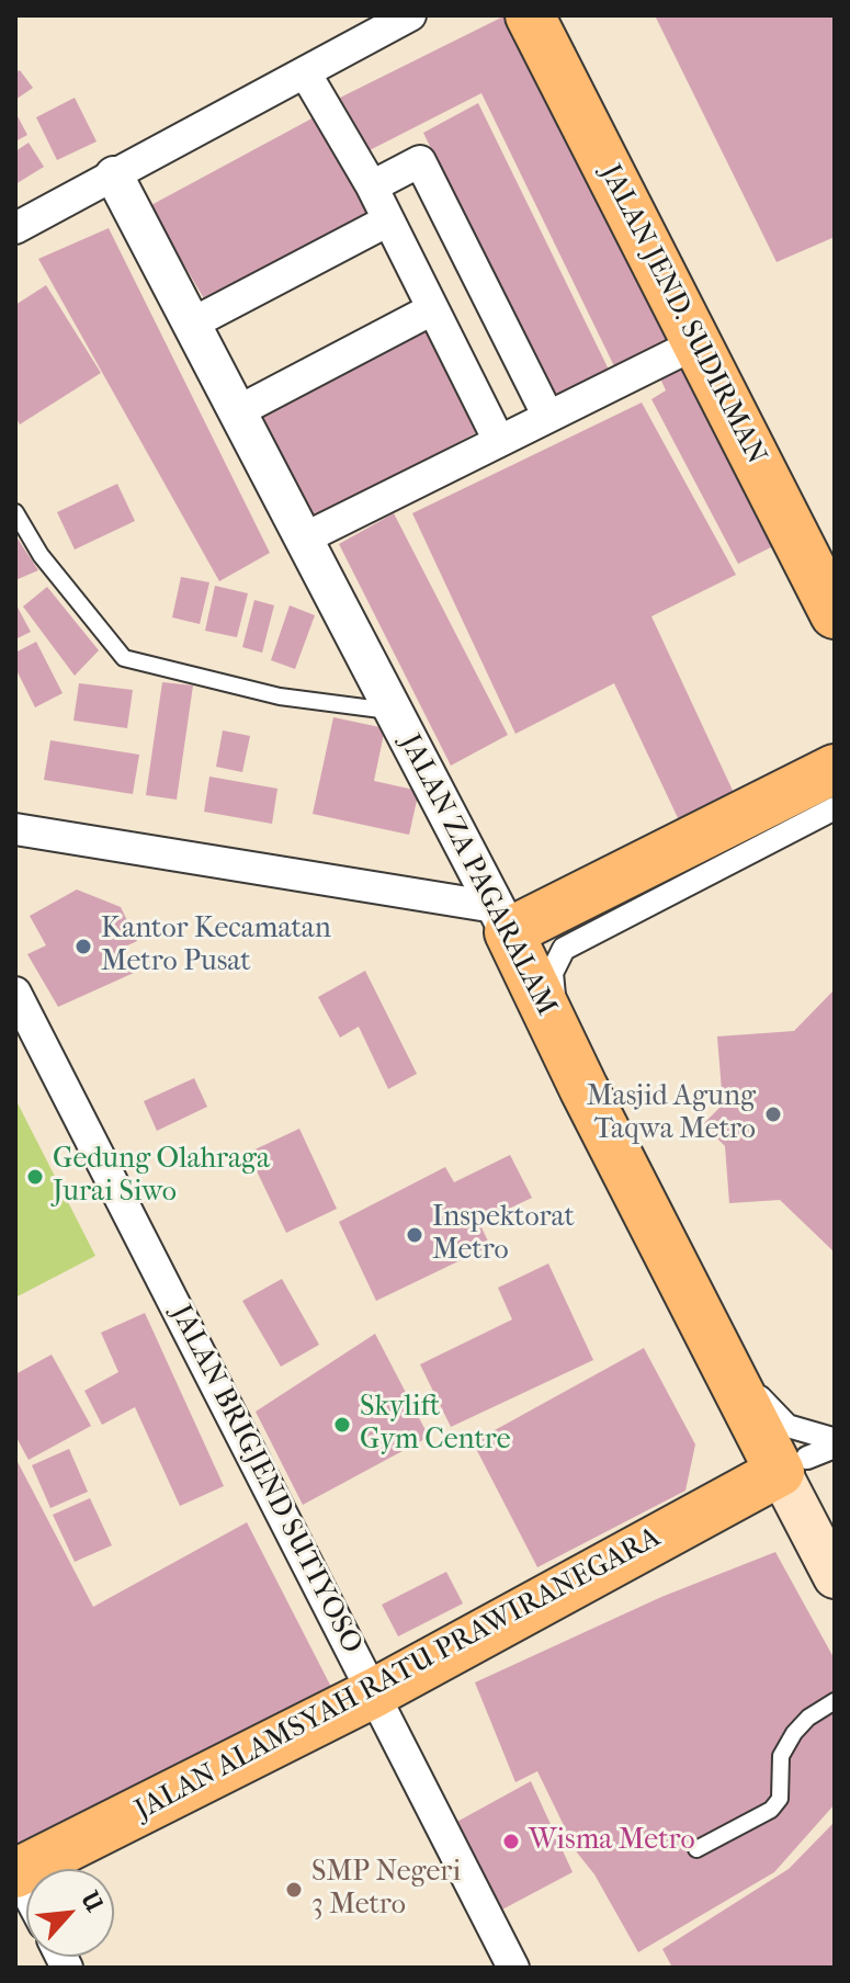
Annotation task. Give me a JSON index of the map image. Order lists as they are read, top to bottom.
{
  "streets": {
    "main road": ["JALAN JEND. SUDIRMAN", "JALAN ZA PAGARALAM", "JALAN ALAMSYAH RATU PRAWIRANEGARA"],
    "street": ["JALAN BRIGJEND SUTIYOSO"]
  },
  "crossings": [
    ["JALAN ZA PAGARALAM", "JALAN ALAMSYAH RATU PRAWIRANEGARA"],
    ["JALAN BRIGJEND SUTIYOSO", "JALAN ALAMSYAH RATU PRAWIRANEGARA"]
  ],
  "places": [
    "Kantor Kecamatan Metro Pusat",
    "Masjid Agung Taqwa Metro",
    "Gedung Olahraga Jurai Siwo",
    "Inspektorat Metro",
    "Skylift Gym Centre",
    "Wisma Metro",
    "SMP Negeri 3 Metro"
  ],
  "north": "top right"
}
